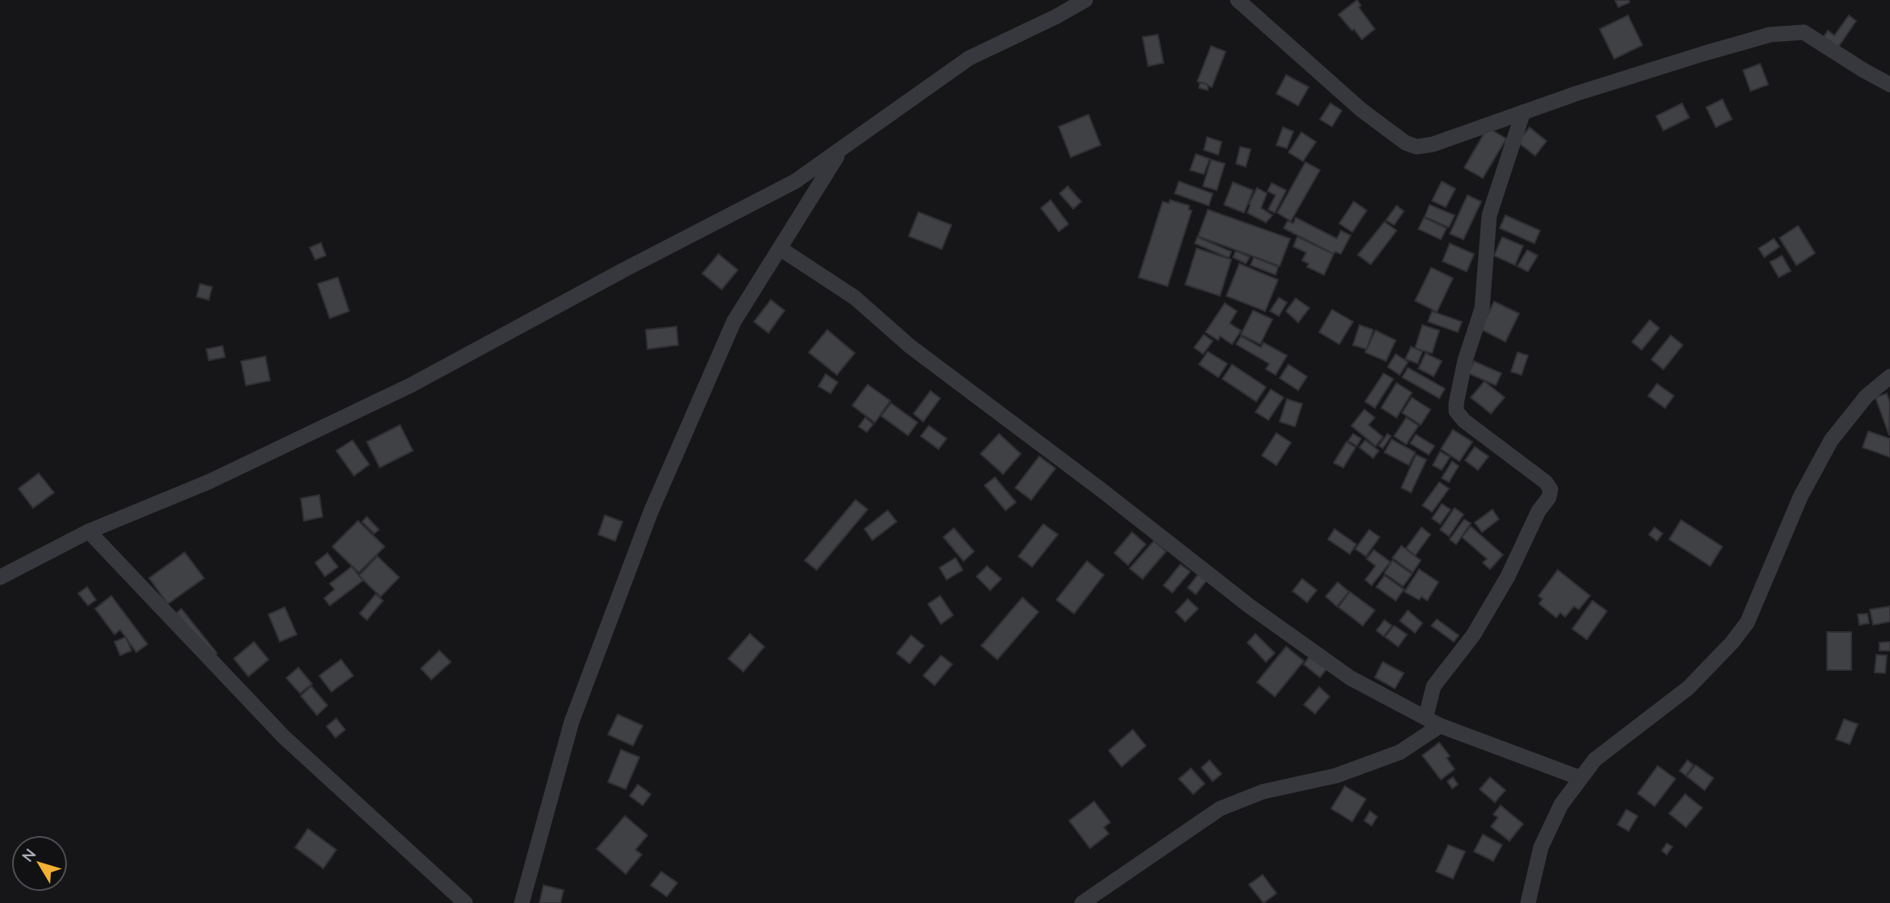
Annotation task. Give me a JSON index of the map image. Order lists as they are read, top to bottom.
{
  "north": "top left"
}
